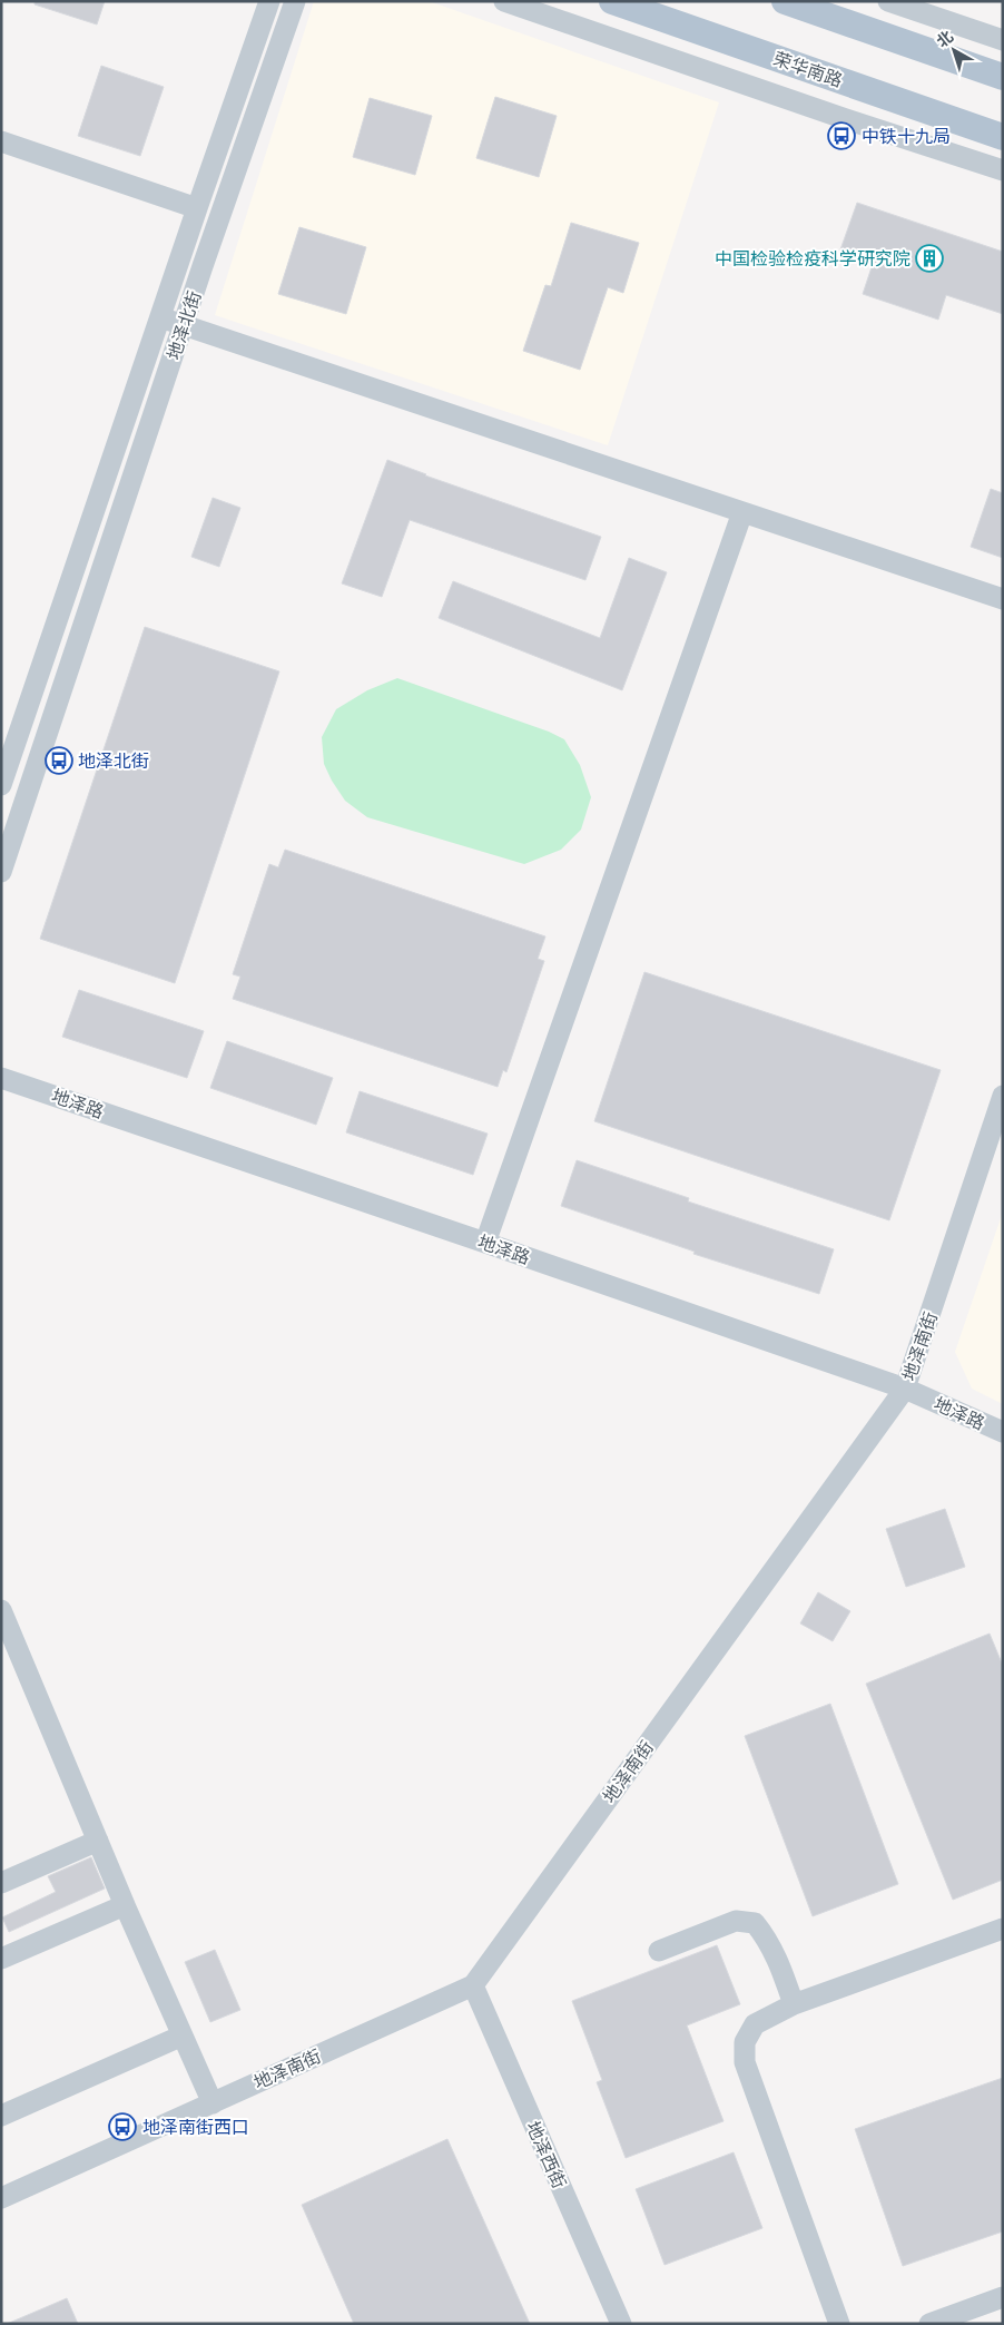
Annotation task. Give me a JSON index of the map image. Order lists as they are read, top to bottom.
{
  "streets": {
    "main road": ["荣华南路"],
    "street": [
      "地泽北街",
      "地泽路",
      "地泽南街",
      "地泽西街"
    ]
  },
  "crossings": [
    ["地泽路", "地泽南街"],
    ["地泽南街", "地泽西街"]
  ],
  "places": {
    "bus stop": ["中铁十九局", "地泽北街", "地泽南街西口"],
    "building": ["中国检验检疫科学研究院"]
  },
  "north": "top left"
}
